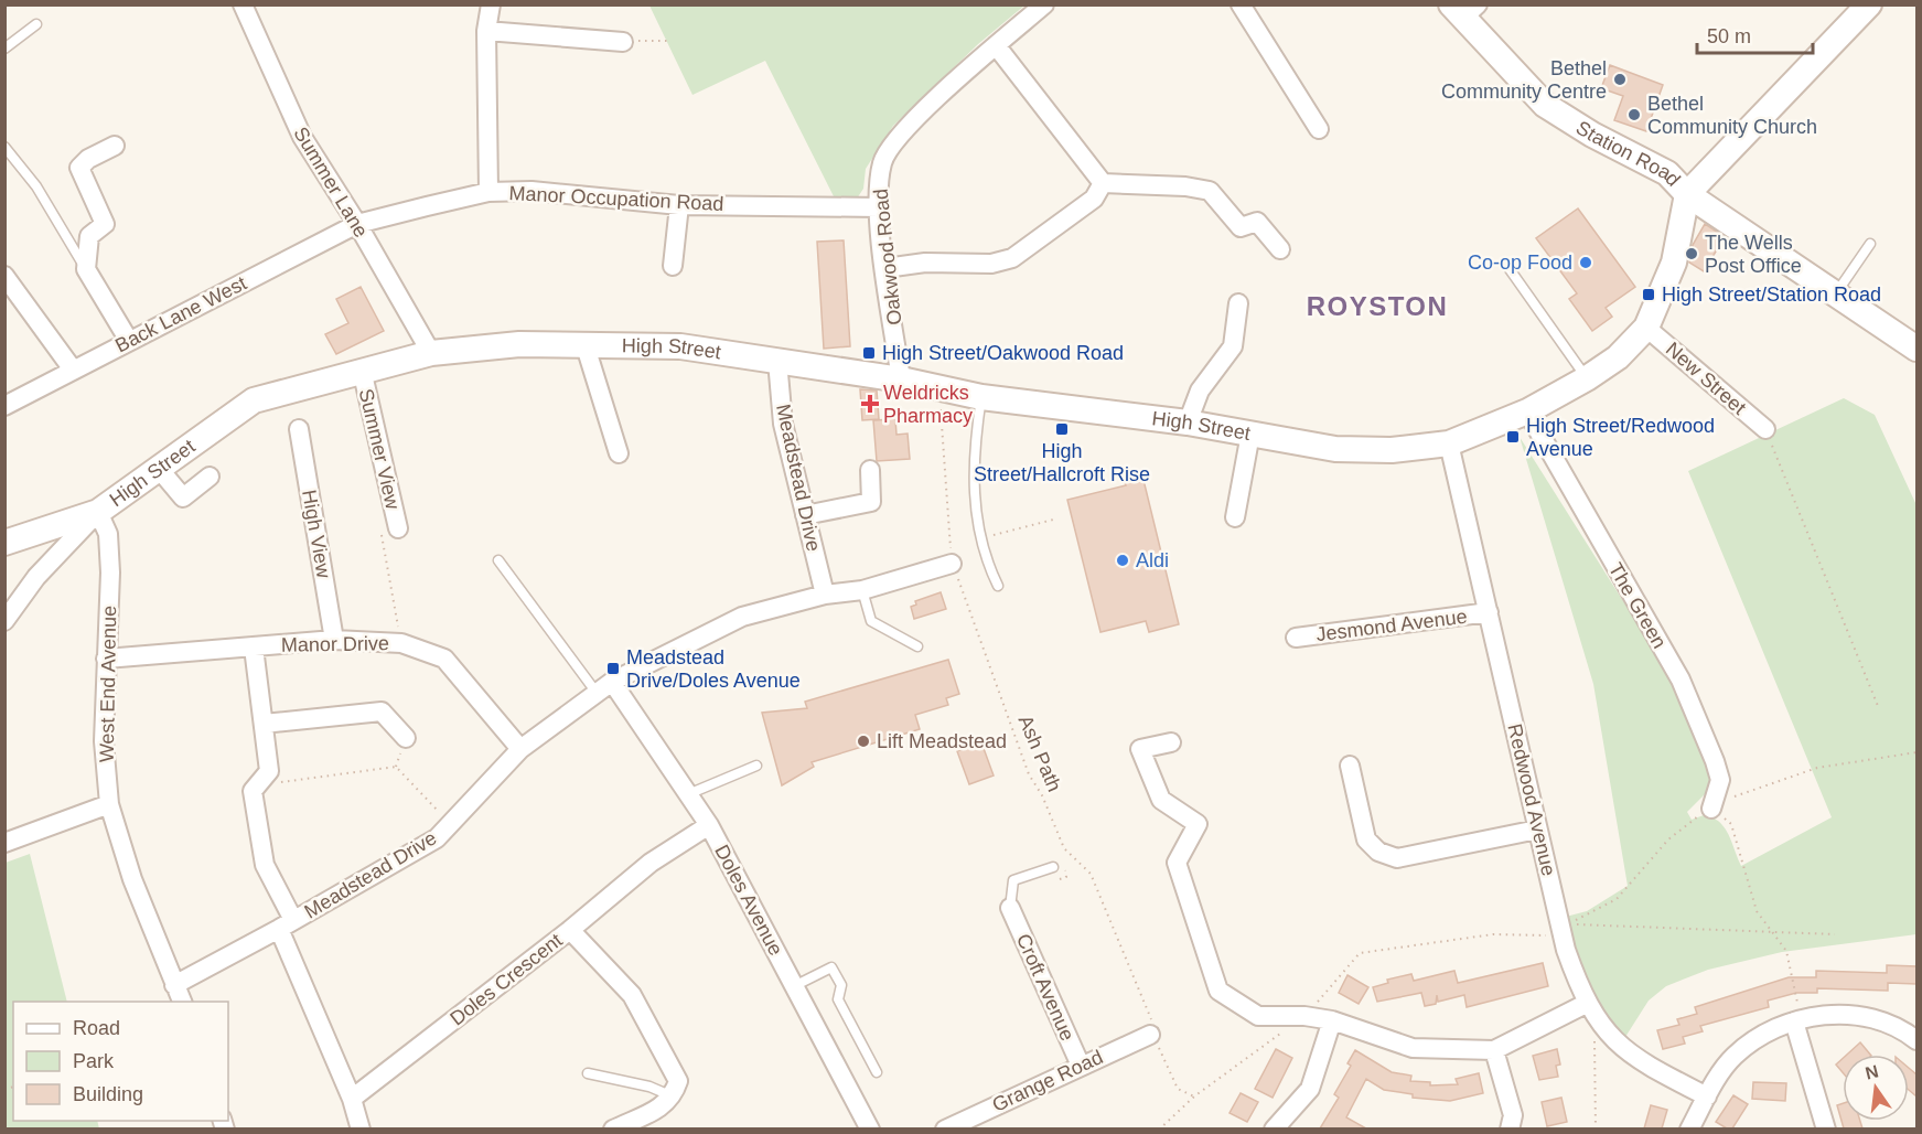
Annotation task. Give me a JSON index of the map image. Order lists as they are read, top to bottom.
{
  "streets": {
    "main road": ["Station Road", "High Street"],
    "street": [
      "Summer Lane",
      "Manor Occupation Road",
      "Oakwood Road",
      "Back Lane West",
      "New Street",
      "Summer View",
      "Meadstead Drive",
      "High View",
      "The Green",
      "Jesmond Avenue",
      "Manor Drive",
      "West End Avenue",
      "Redwood Avenue",
      "Doles Avenue",
      "Doles Crescent",
      "Croft Avenue",
      "Grange Road"
    ],
    "path": ["Ash Path"]
  },
  "crossings": [
    ["Station Road", "High Street"],
    ["Summer Lane", "Manor Occupation Road"],
    ["Summer Lane", "Back Lane West"],
    ["Summer Lane", "High Street"],
    ["Manor Occupation Road", "Oakwood Road"],
    ["Manor Occupation Road", "Back Lane West"],
    ["Oakwood Road", "High Street"],
    ["High Street", "New Street"],
    ["High Street", "Summer View"],
    ["High Street", "Meadstead Drive"],
    ["High Street", "The Green"],
    ["High Street", "West End Avenue"],
    ["High Street", "Ash Path"],
    ["High Street", "Redwood Avenue"],
    ["Meadstead Drive", "Manor Drive"],
    ["Meadstead Drive", "West End Avenue"],
    ["Meadstead Drive", "Ash Path"],
    ["Meadstead Drive", "Doles Avenue"],
    ["High View", "Manor Drive"],
    ["Jesmond Avenue", "Redwood Avenue"],
    ["Manor Drive", "West End Avenue"],
    ["Ash Path", "Grange Road"],
    ["Croft Avenue", "Grange Road"]
  ],
  "districts": ["ROYSTON"],
  "places": {
    "other": [
      "Bethel Community Centre",
      "Bethel Community Church",
      "The Wells Post Office",
      "Co-op Food",
      "Aldi",
      "Lift Meadstead"
    ],
    "transit": [
      "High Street/Station Road",
      "High Street/Oakwood Road",
      "High Street/Hallcroft Rise",
      "High Street/Redwood Avenue",
      "Meadstead Drive/Doles Avenue"
    ],
    "health": ["Weldricks Pharmacy"]
  },
  "legend": ["Road", "Park", "Building"],
  "scale_bar": "50 m",
  "north": "top"
}
